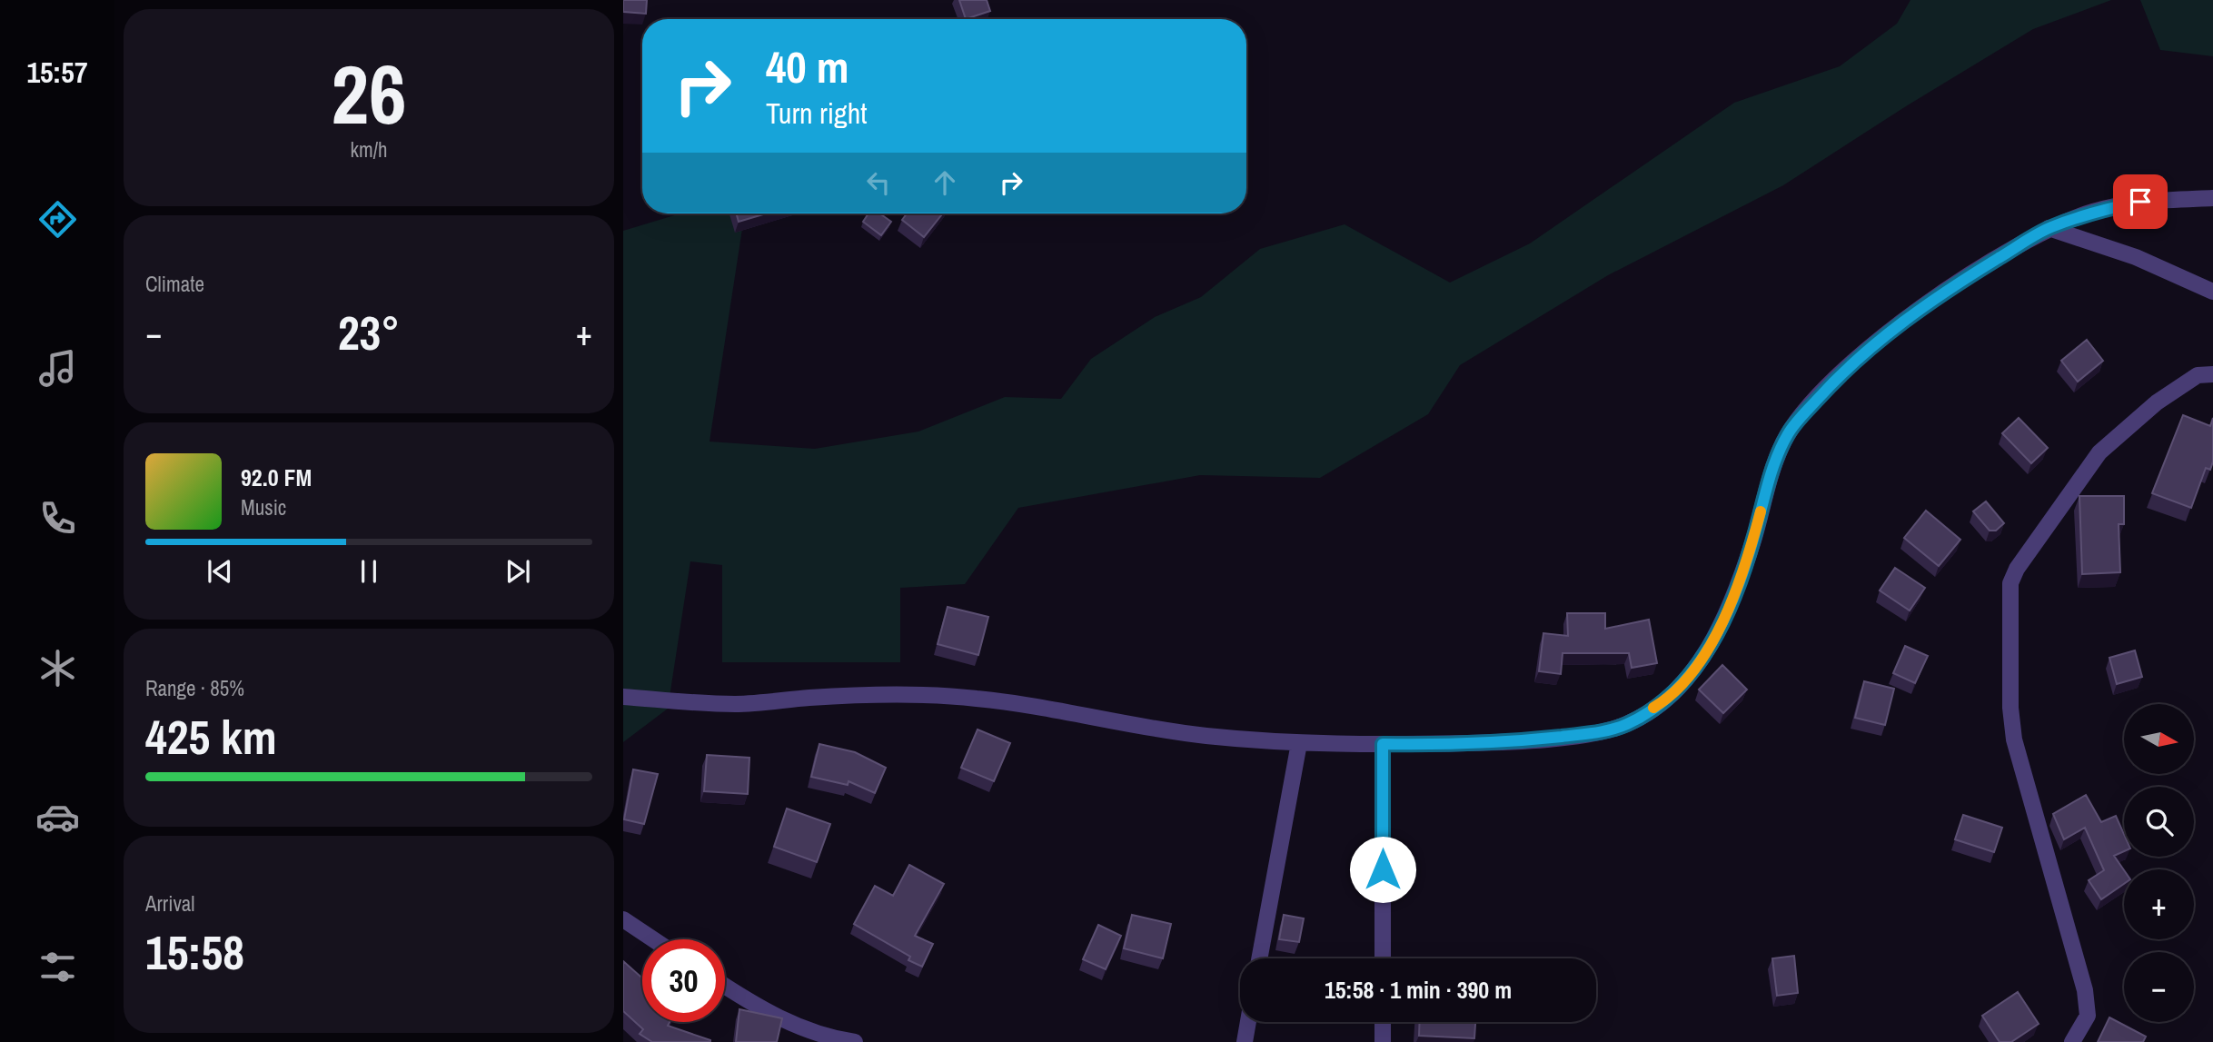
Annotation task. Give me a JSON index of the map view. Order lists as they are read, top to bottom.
{
  "north": "right",
  "page": {
    "tabs": "15:57",
    "tile": [
      ["26", "km/h"],
      "Climate",
      ["Range · 85%", "425 km"],
      ["Arrival", "15:58"]
    ],
    "turn": ["40 m", "Turn right"],
    "heat": ["−", "23°", "+"],
    "song": ["92.0 FM", "Music"],
    "map_buttons": ["+", "−"],
    "limit": "30",
    "trip": "15:58 · 1 min · 390 m"
  }
}
